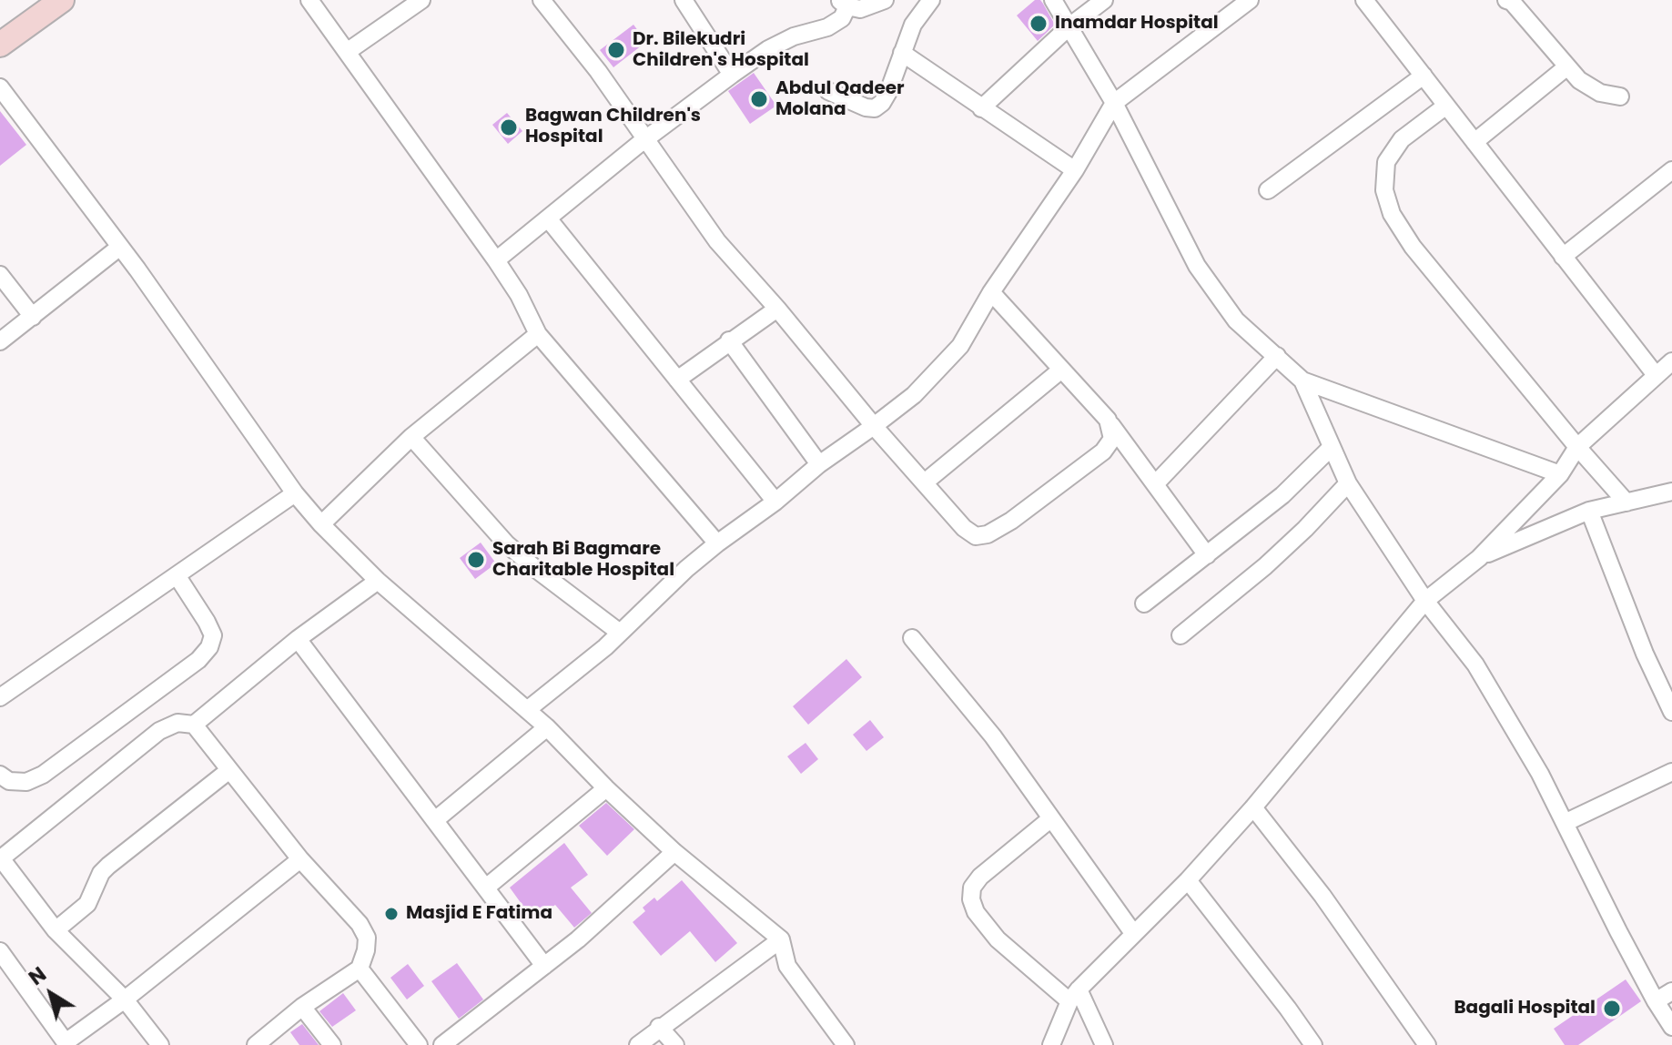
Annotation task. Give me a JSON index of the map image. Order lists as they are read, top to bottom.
{
  "places": [
    "Inamdar Hospital",
    "Dr. Bilekudri Children's Hospital",
    "Abdul Qadeer Molana",
    "Bagwan Children's Hospital",
    "Sarah Bi Bagmare Charitable Hospital",
    "Masjid E Fatima",
    "Bagali Hospital"
  ],
  "north": "top left"
}
